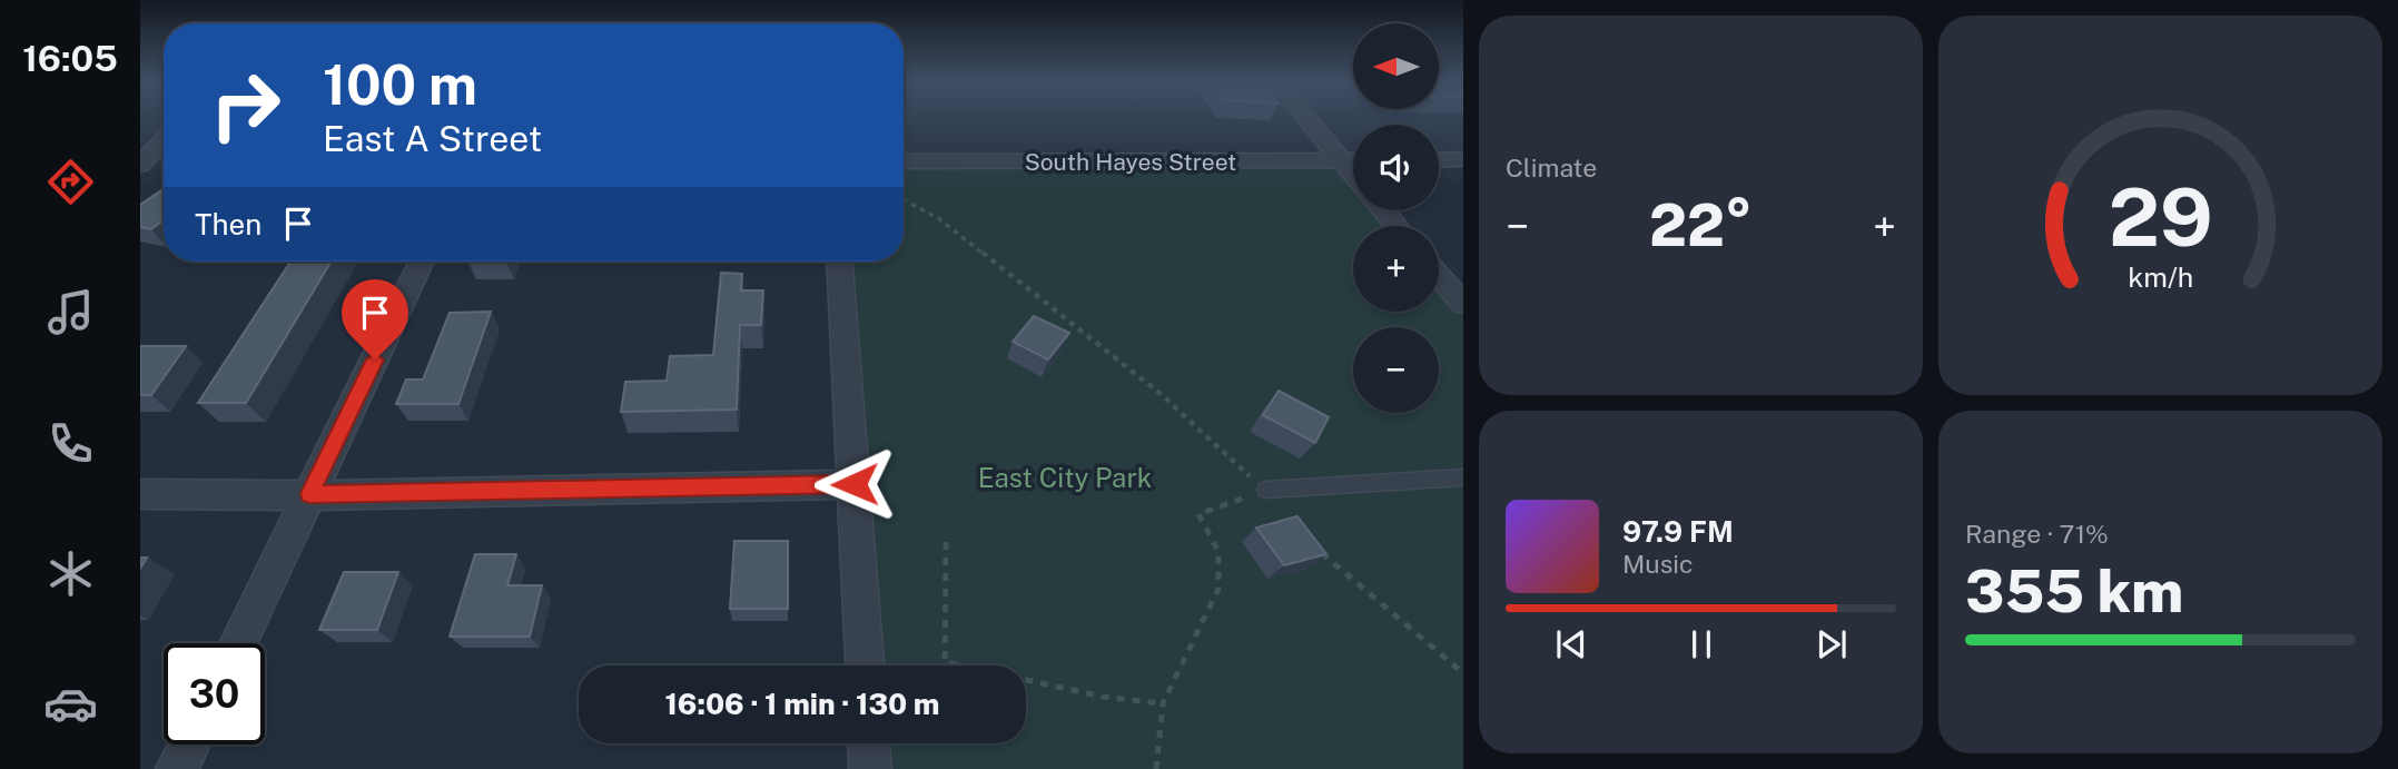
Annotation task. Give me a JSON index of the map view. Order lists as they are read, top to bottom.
{
  "streets": {
    "street": ["South Hayes Street"]
  },
  "parks": ["East City Park"],
  "north": "left",
  "page": {
    "tabs": "16:05",
    "tile": [
      "Climate",
      ["Range · 71%", "355 km"]
    ],
    "map_buttons": ["+", "−"],
    "turn": ["100 m", "East A Street"],
    "then": "Then",
    "heat": ["−", "22°", "+"],
    "song": ["97.9 FM", "Music"],
    "limit": "30",
    "trip": "16:06 · 1 min · 130 m",
    "gauge": ["29", "km/h"]
  }
}
